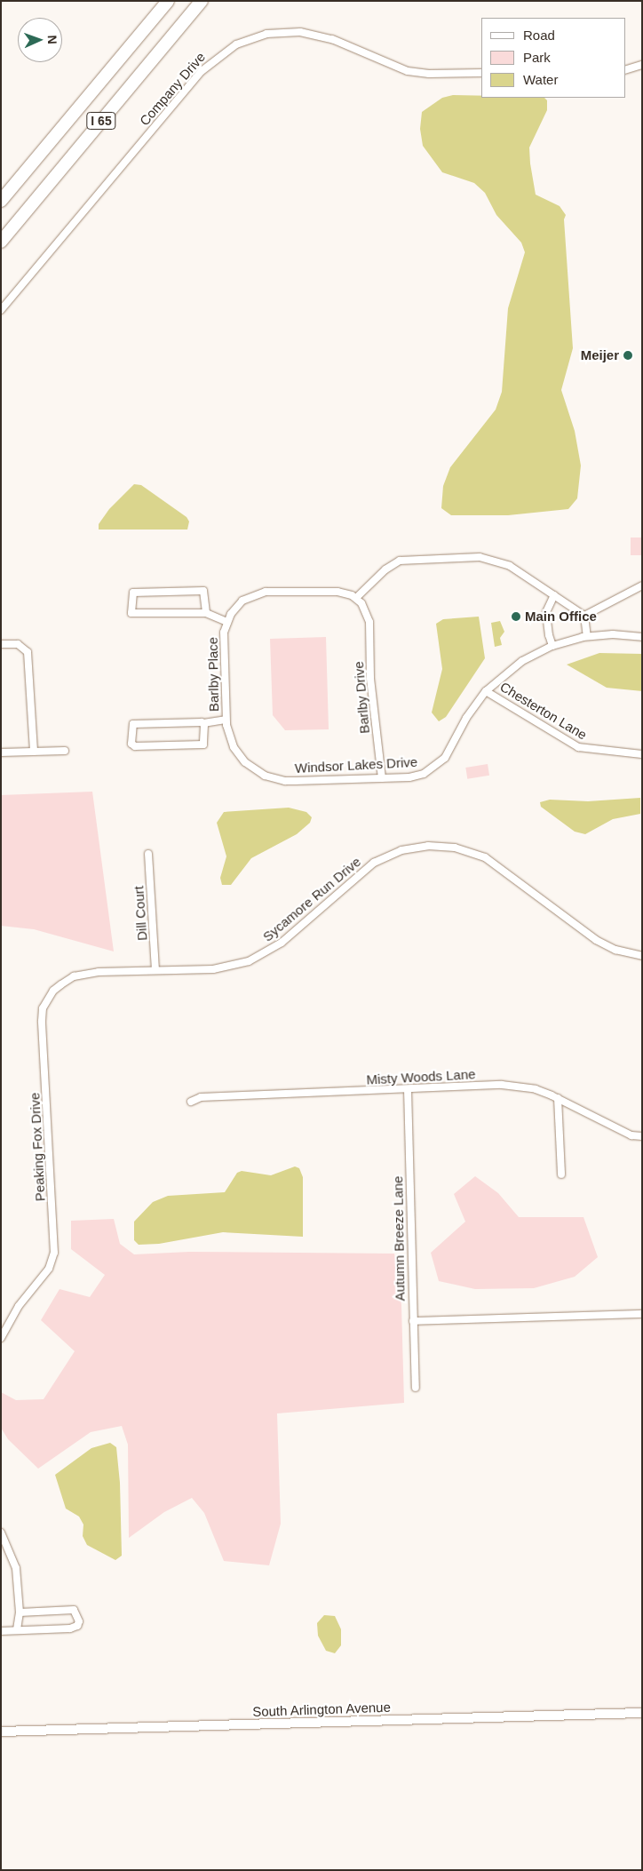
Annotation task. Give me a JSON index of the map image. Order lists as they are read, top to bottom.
{
  "streets": {
    "highway": ["I 65"],
    "street": [
      "Company Drive",
      "Barlby Place",
      "Barlby Drive",
      "Chesterton Lane",
      "Windsor Lakes Drive",
      "Sycamore Run Drive",
      "Dill Court",
      "Misty Woods Lane",
      "Peaking Fox Drive",
      "Autumn Breeze Lane",
      "South Arlington Avenue"
    ]
  },
  "crossings": [
    ["Barlby Place", "Barlby Drive"],
    ["Barlby Place", "Windsor Lakes Drive"],
    ["Barlby Drive", "Windsor Lakes Drive"],
    ["Chesterton Lane", "Windsor Lakes Drive"],
    ["Sycamore Run Drive", "Dill Court"],
    ["Sycamore Run Drive", "Peaking Fox Drive"],
    ["Misty Woods Lane", "Autumn Breeze Lane"]
  ],
  "places": ["Meijer", "Main Office"],
  "legend": ["Road", "Park", "Water"],
  "north": "right"
}
